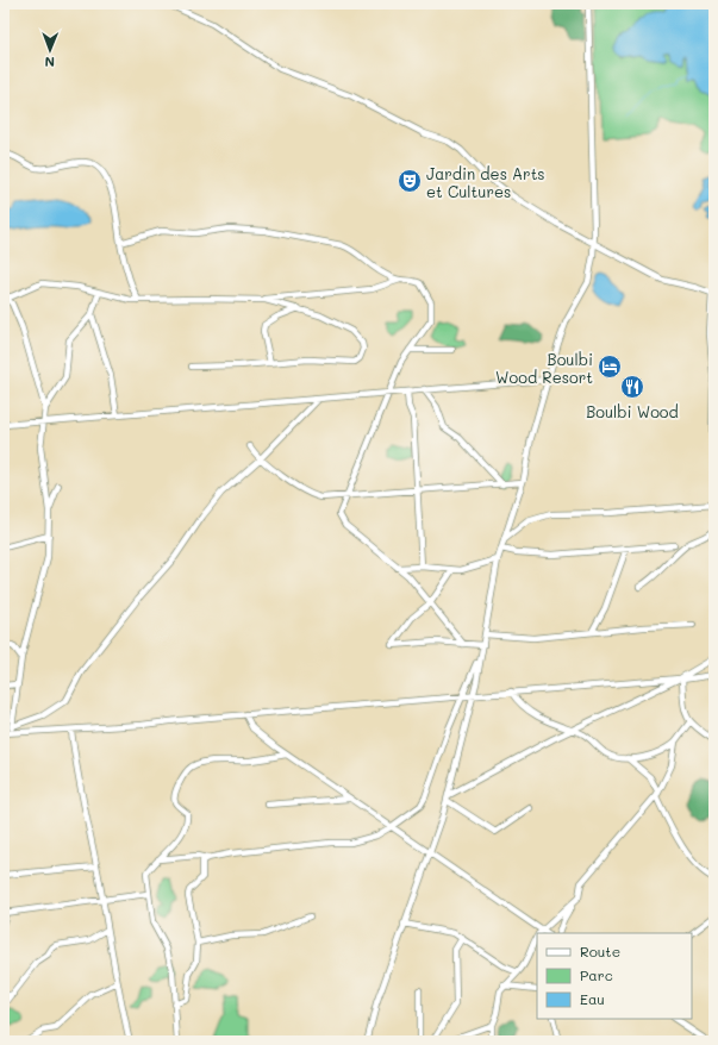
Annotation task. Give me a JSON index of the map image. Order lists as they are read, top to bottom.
{
  "places": {
    "theatre": ["Jardin des Arts et Cultures"],
    "hotel": ["Boulbi Wood Resort"],
    "restaurant": ["Boulbi Wood"]
  },
  "legend": ["Route", "Parc", "Eau"],
  "north": "bottom"
}
